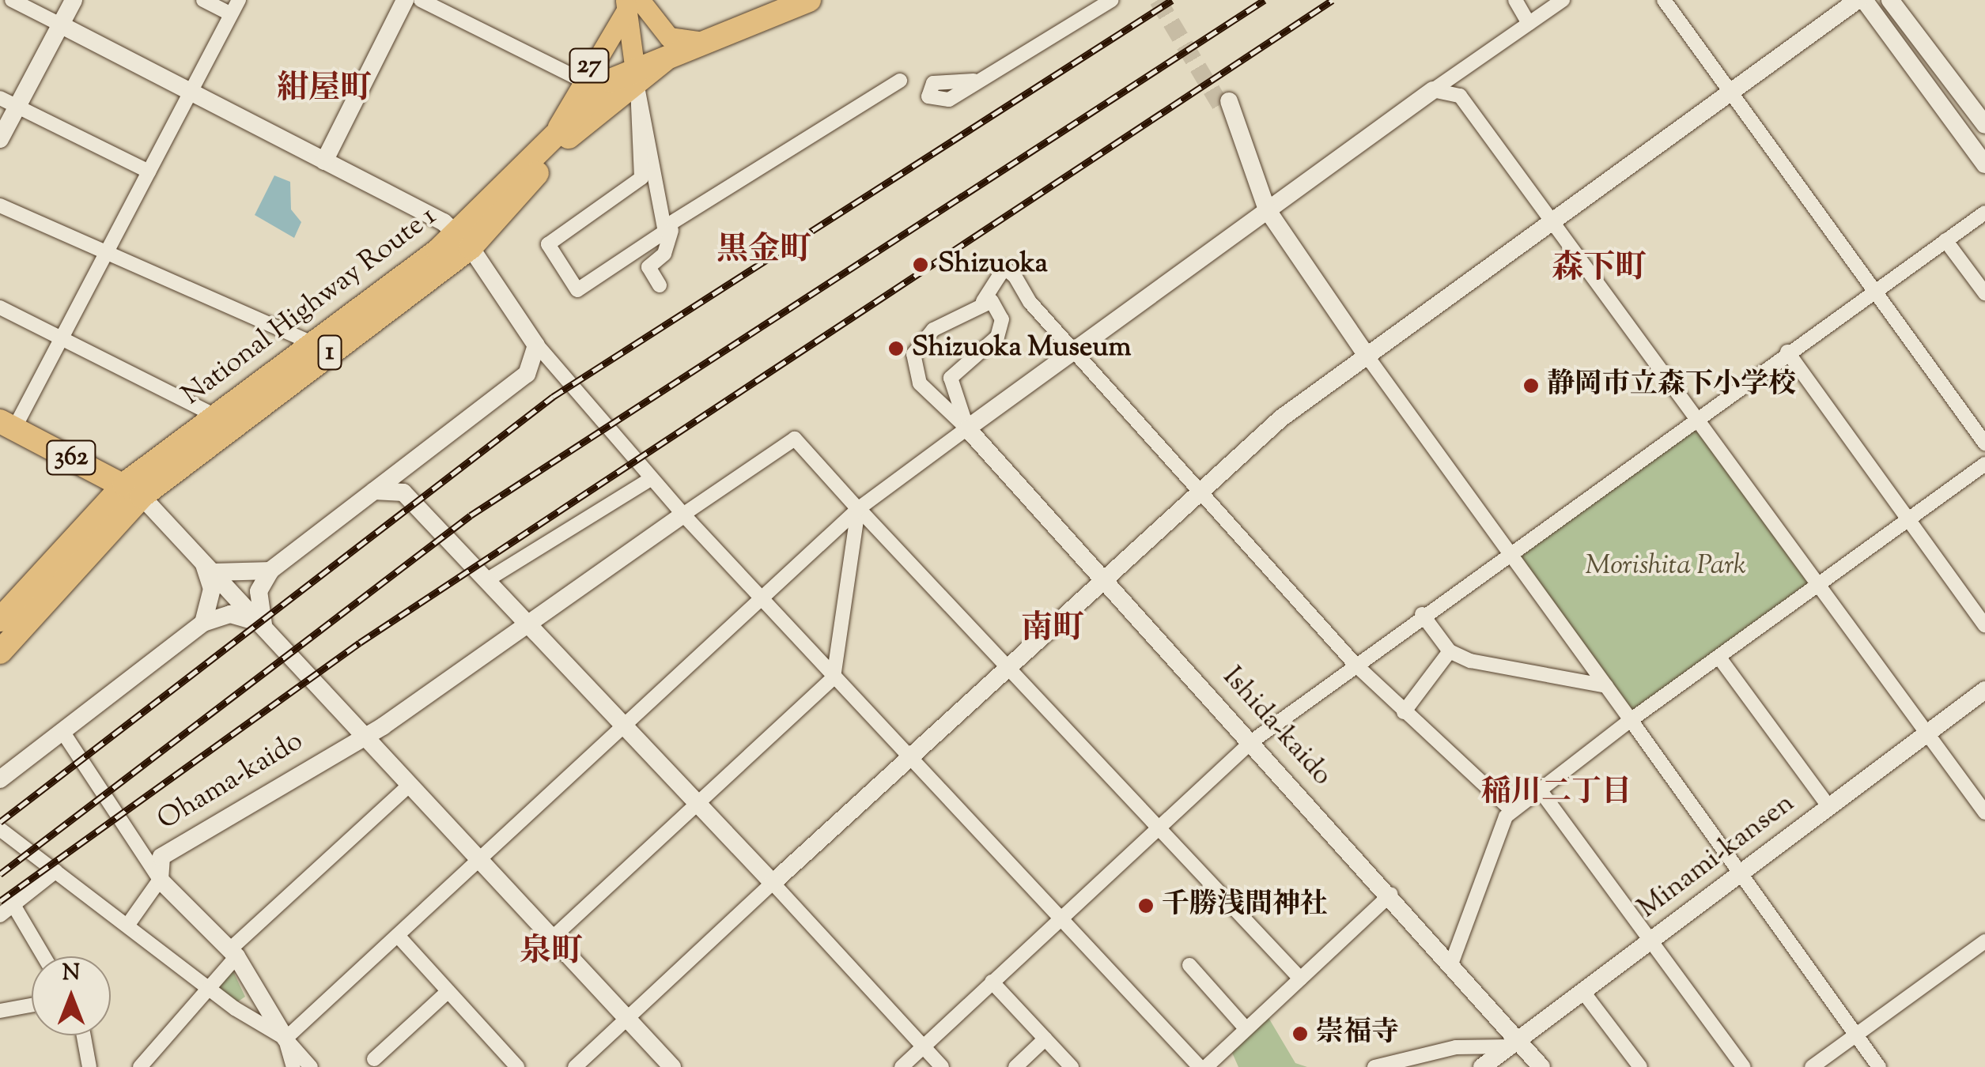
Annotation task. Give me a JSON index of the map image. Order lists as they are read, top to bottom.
{
  "streets": {
    "highway": ["National Highway Route 1", "1", "362"],
    "main road": ["27"],
    "street": ["Ishida-kaido", "Ohama-kaido", "Minami-kansen"]
  },
  "crossings": [
    ["27", "National Highway Route 1"],
    ["National Highway Route 1", "362"],
    ["Ishida-kaido", "Minami-kansen"]
  ],
  "districts": [
    "紺屋町",
    "黒金町",
    "森下町",
    "南町",
    "稲川二丁目",
    "泉町"
  ],
  "parks": ["Morishita Park"],
  "places": [
    "Shizuoka",
    "Shizuoka Museum",
    "静岡市立森下小学校",
    "千勝浅間神社",
    "崇福寺"
  ],
  "north": "top"
}
